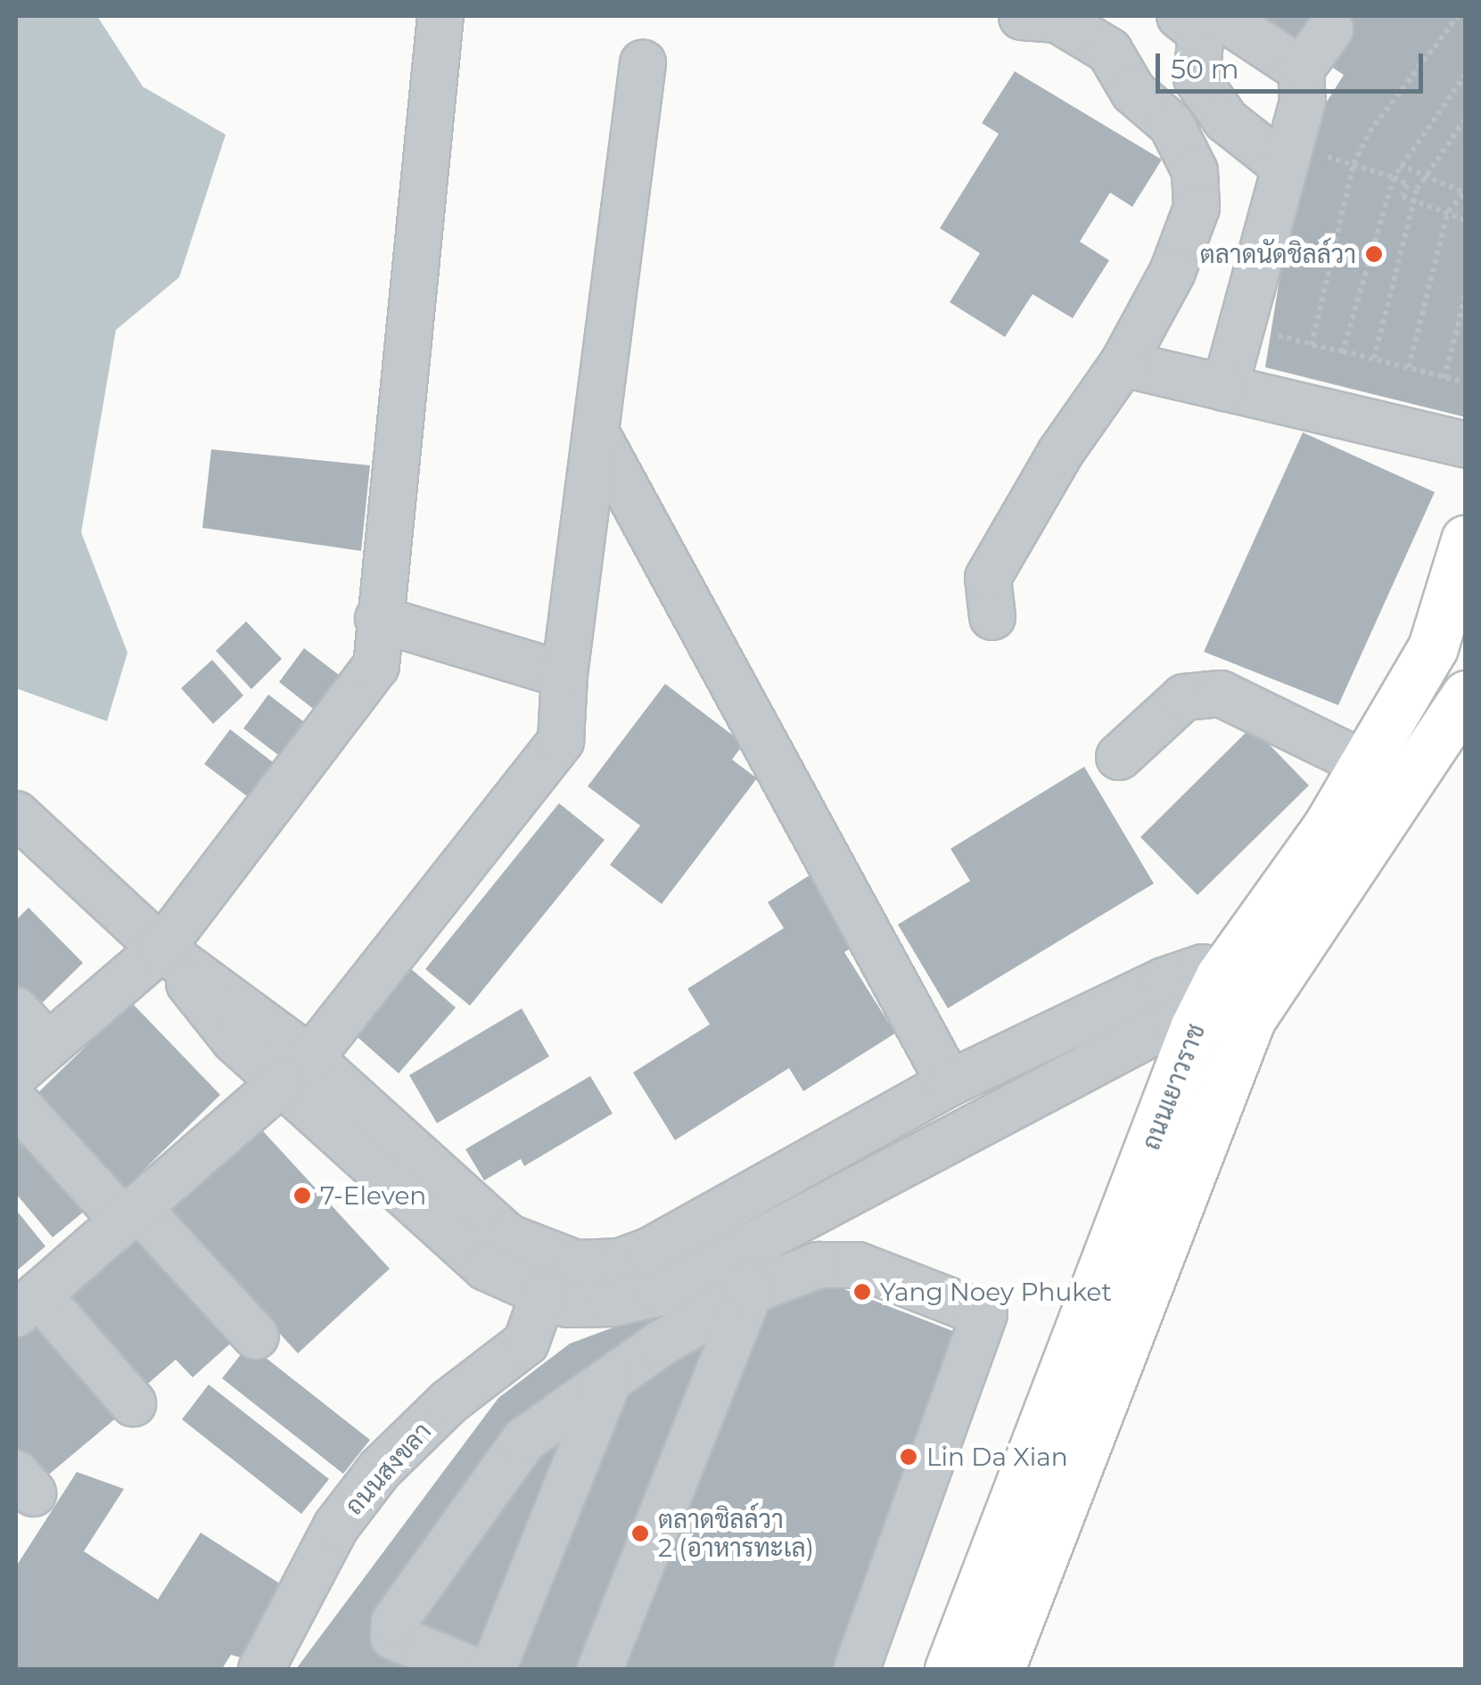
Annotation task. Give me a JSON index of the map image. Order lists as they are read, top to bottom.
{
  "streets": {
    "main road": ["ถนนเยาวราช"],
    "street": ["ถนนสงขลา"]
  },
  "places": [
    "ตลาดนัดชิลล์วา",
    "7-Eleven",
    "Yang Noey Phuket",
    "Lin Da Xian",
    "ตลาดชิลล์วา 2 (อาหารทะเล)"
  ],
  "scale_bar": "50 m"
}
